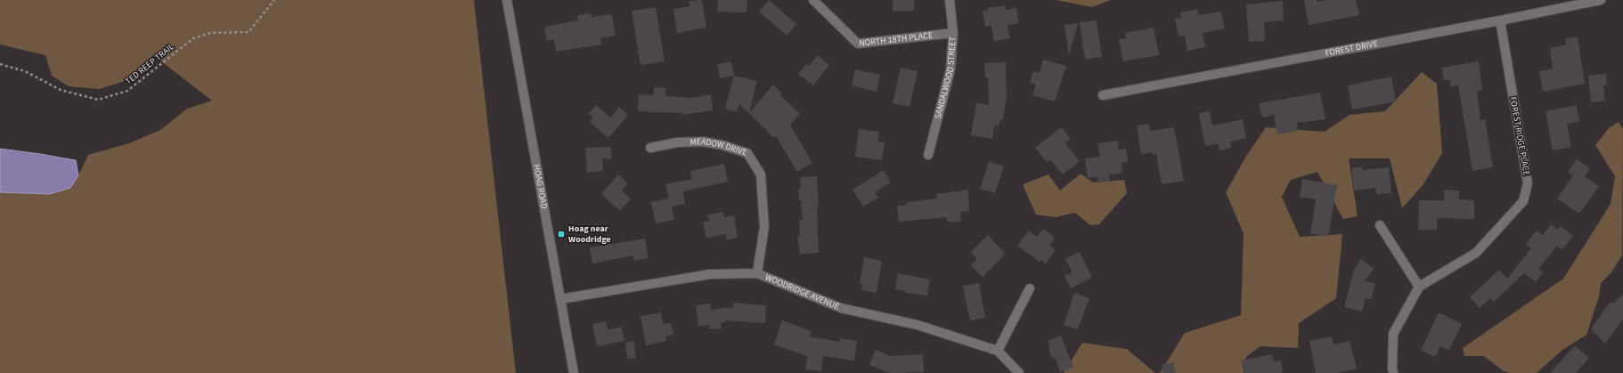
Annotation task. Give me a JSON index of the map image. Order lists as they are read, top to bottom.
{
  "streets": {
    "street": [
      "NORTH 18TH PLACE",
      "FOREST DRIVE",
      "SANDALWOOD STREET",
      "FOREST RIDGE PLACE",
      "MEADOW DRIVE",
      "HOAG ROAD",
      "WOODRIDGE AVENUE"
    ],
    "path": ["TED REEP TRAIL"]
  },
  "crossings": [
    ["NORTH 18TH PLACE", "SANDALWOOD STREET"],
    ["FOREST DRIVE", "FOREST RIDGE PLACE"],
    ["MEADOW DRIVE", "WOODRIDGE AVENUE"],
    ["HOAG ROAD", "WOODRIDGE AVENUE"]
  ],
  "places": {
    "transit": ["Hoag near Woodridge"]
  }
}
